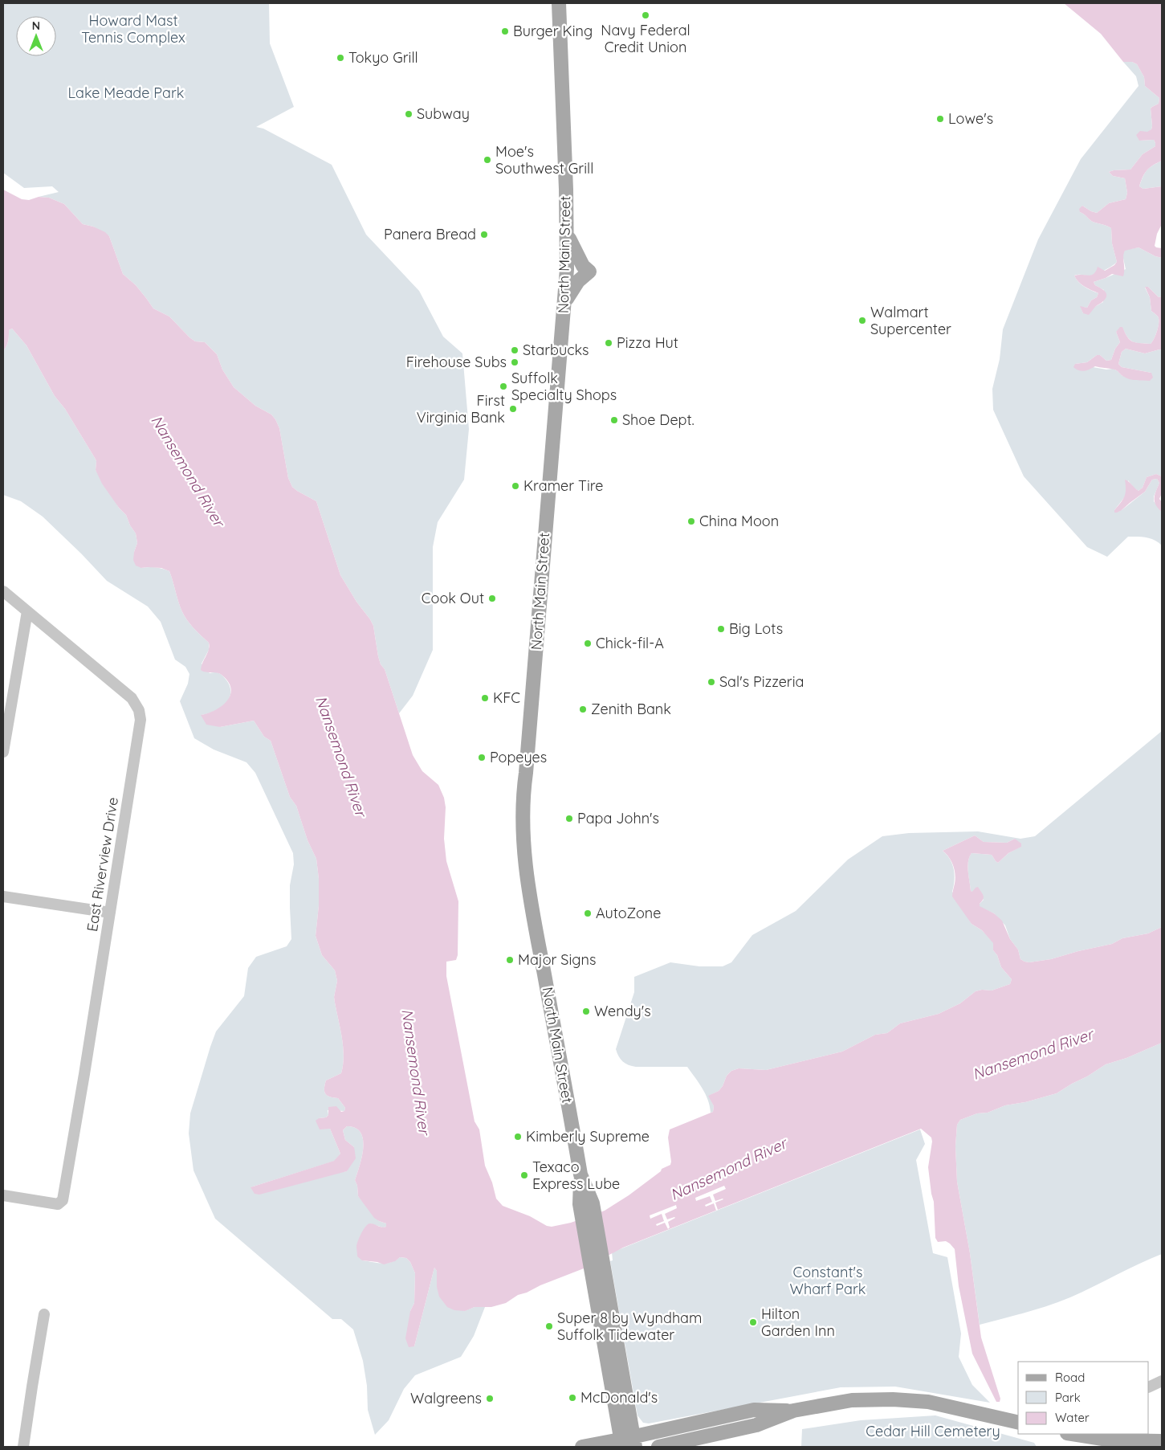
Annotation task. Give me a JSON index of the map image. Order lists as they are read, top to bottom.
{
  "streets": {
    "main road": ["North Main Street"],
    "street": ["East Riverview Drive"]
  },
  "water": ["Nansemond River"],
  "parks": [
    "Howard Mast Tennis Complex",
    "Lake Meade Park",
    "Constant's Wharf Park",
    "Cedar Hill Cemetery"
  ],
  "places": [
    "Navy Federal Credit Union",
    "Burger King",
    "Tokyo Grill",
    "Subway",
    "Lowe's",
    "Moe's Southwest Grill",
    "Panera Bread",
    "Walmart Supercenter",
    "Pizza Hut",
    "Starbucks",
    "Firehouse Subs",
    "Suffolk Specialty Shops",
    "First Virginia Bank",
    "Shoe Dept.",
    "Kramer Tire",
    "China Moon",
    "Cook Out",
    "Big Lots",
    "Chick-fil-A",
    "Sal's Pizzeria",
    "KFC",
    "Zenith Bank",
    "Popeyes",
    "Papa John's",
    "AutoZone",
    "Major Signs",
    "Wendy's",
    "Kimberly Supreme",
    "Texaco Express Lube",
    "Hilton Garden Inn",
    "Super 8 by Wyndham Suffolk Tidewater",
    "McDonald's",
    "Walgreens"
  ],
  "legend": ["Road", "Park", "Water"],
  "north": "top"
}
